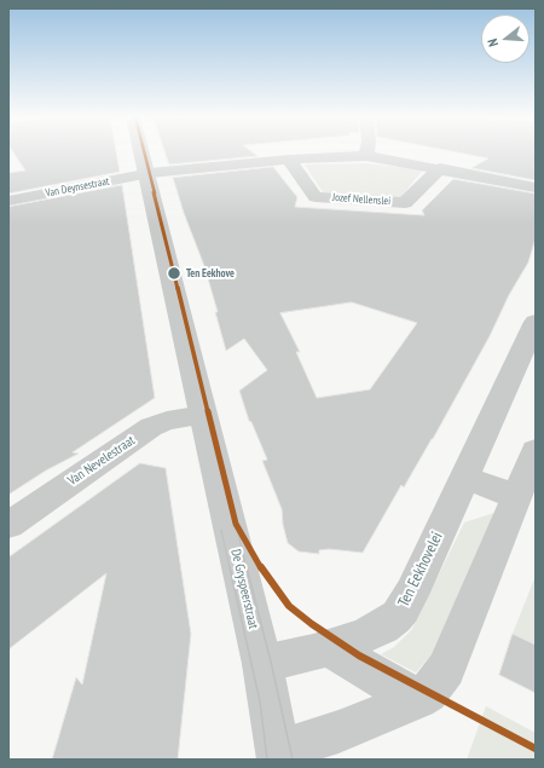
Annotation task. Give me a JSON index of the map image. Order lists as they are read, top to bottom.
{
  "streets": {
    "street": [
      "Van Deynsestraat",
      "Jozef Nellenslei",
      "Van Nevelestraat",
      "Ten Eekhovelei",
      "De Gryspeerstraat"
    ]
  },
  "crossings": [
    ["Van Deynsestraat", "De Gryspeerstraat"],
    ["Van Nevelestraat", "De Gryspeerstraat"],
    ["Ten Eekhovelei", "De Gryspeerstraat"]
  ],
  "places": ["Ten Eekhove"],
  "north": "left"
}
